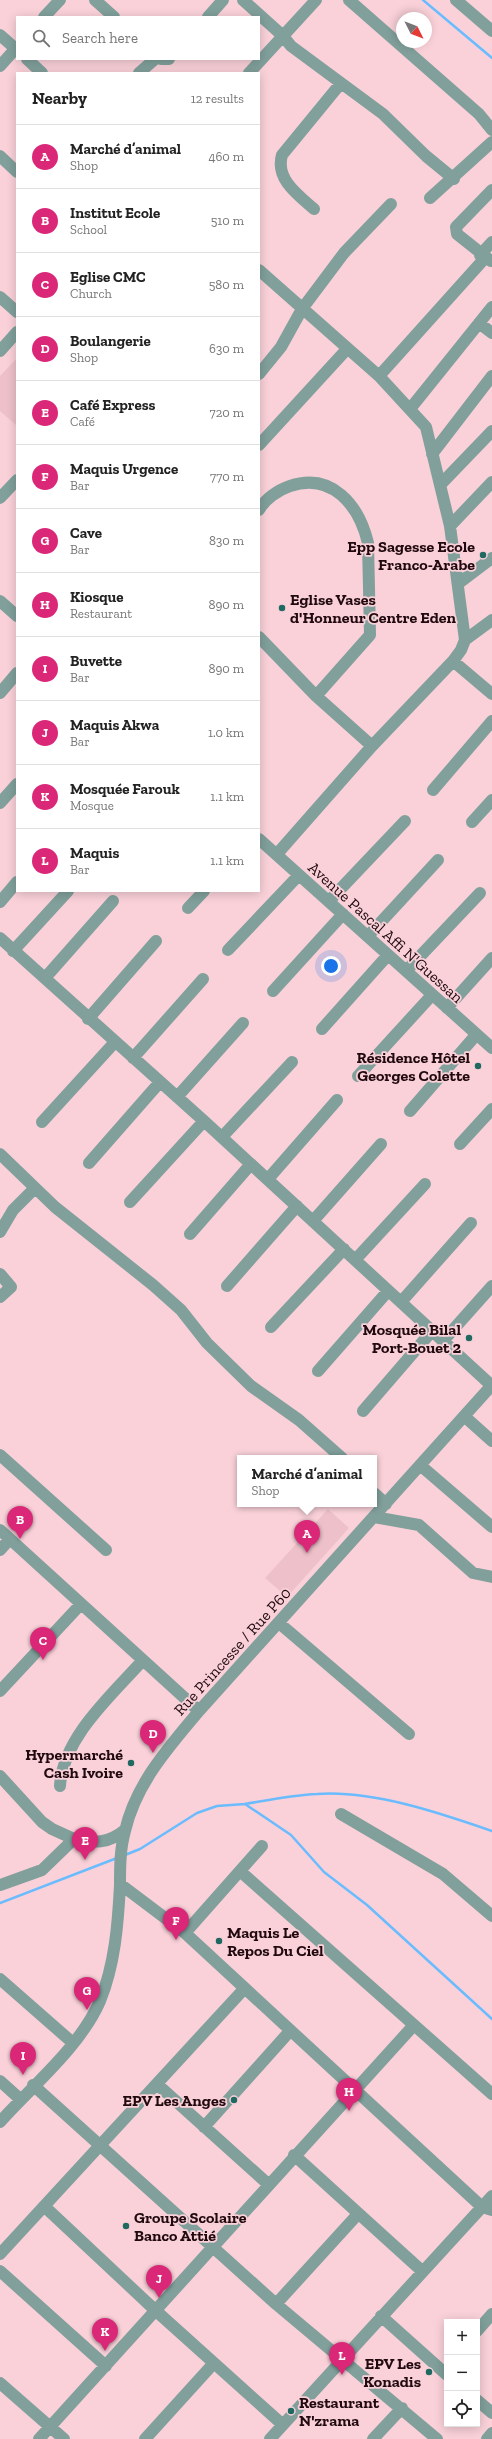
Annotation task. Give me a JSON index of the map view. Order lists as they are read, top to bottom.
{
  "streets": {
    "street": ["Avenue Pascal Affi N'Guessan", "Rue Princesse / Rue P60"]
  },
  "places": [
    "Epp Sagesse Ecole Franco-Arabe",
    "Eglise Vases d'Honneur Centre Eden",
    "Résidence Hôtel Georges Colette",
    "Mosquée Bilal Port-Bouet 2",
    "Hypermarché Cash Ivoire",
    "Maquis Le Repos Du Ciel",
    "EPV Les Anges",
    "Groupe Scolaire Banco Attié",
    "EPV Les Konadis",
    "Restaurant N'zrama"
  ],
  "north": "bottom right",
  "page": {
    "search": "Search here",
    "heading": ["Nearby", "12 results"],
    "list": [
      {
        "mark": "A",
        "name": "Marché d’animal",
        "note": "Shop",
        "value": "460 m"
      },
      {
        "mark": "B",
        "name": "Institut Ecole",
        "note": "School",
        "value": "510 m"
      },
      {
        "mark": "C",
        "name": "Eglise CMC",
        "note": "Church",
        "value": "580 m"
      },
      {
        "mark": "D",
        "name": "Boulangerie",
        "note": "Shop",
        "value": "630 m"
      },
      {
        "mark": "E",
        "name": "Café Express",
        "note": "Café",
        "value": "720 m"
      },
      {
        "mark": "F",
        "name": "Maquis Urgence",
        "note": "Bar",
        "value": "770 m"
      },
      {
        "mark": "G",
        "name": "Cave",
        "note": "Bar",
        "value": "830 m"
      },
      {
        "mark": "H",
        "name": "Kiosque",
        "note": "Restaurant",
        "value": "890 m"
      },
      {
        "mark": "I",
        "name": "Buvette",
        "note": "Bar",
        "value": "890 m"
      },
      {
        "mark": "J",
        "name": "Maquis Akwa",
        "note": "Bar",
        "value": "1.0 km"
      },
      {
        "mark": "K",
        "name": "Mosquée Farouk",
        "note": "Mosque",
        "value": "1.1 km"
      },
      {
        "mark": "L",
        "name": "Maquis",
        "note": "Bar",
        "value": "1.1 km"
      }
    ],
    "popup": ["Marché d’animal", "Shop"],
    "pins": [
      "B",
      "A",
      "C",
      "D",
      "E",
      "F",
      "G",
      "I",
      "H",
      "J",
      "K",
      "L"
    ],
    "map_buttons": ["+", "−"]
  }
}
